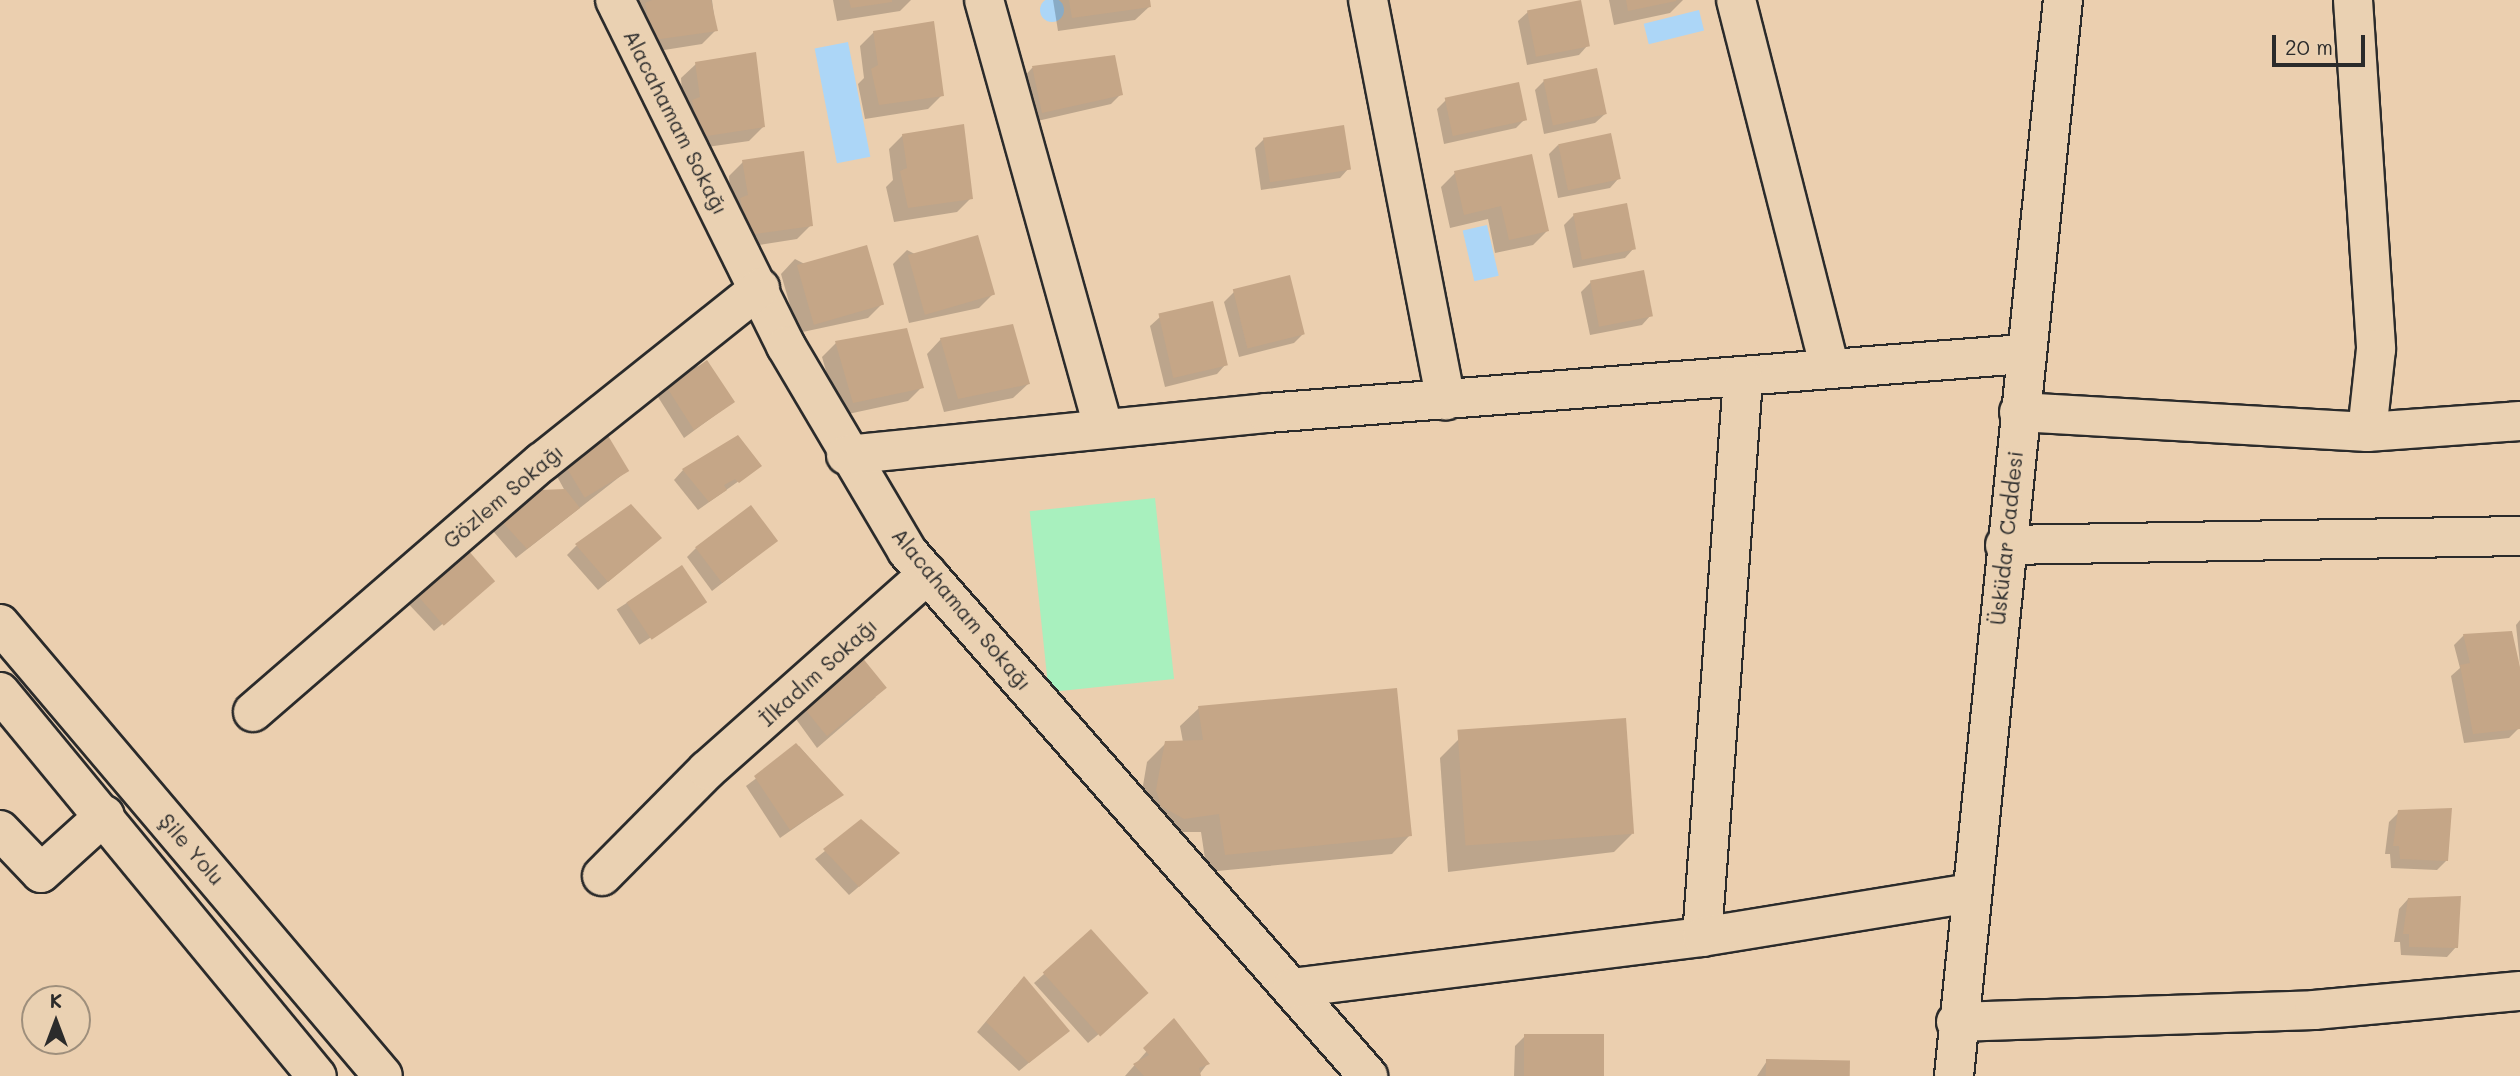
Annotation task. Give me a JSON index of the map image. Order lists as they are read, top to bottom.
{
  "streets": {
    "main road": [
      "Alacahamam Sokağı",
      "Gözlem Sokağı",
      "Üsküdar Caddesi",
      "İlkadım Sokağı",
      "Şile Yolu"
    ]
  },
  "crossings": [
    ["Alacahamam Sokağı", "Gözlem Sokağı"],
    ["Alacahamam Sokağı", "İlkadım Sokağı"]
  ],
  "scale_bar": "20 m",
  "north": "top"
}
